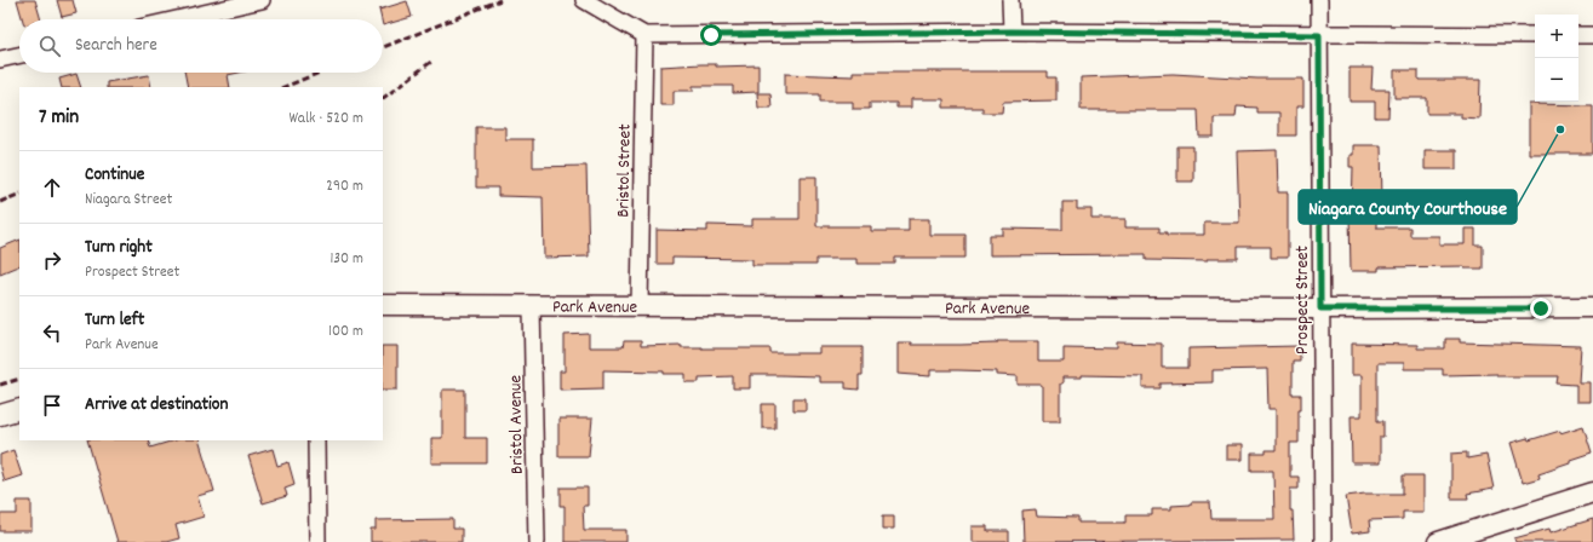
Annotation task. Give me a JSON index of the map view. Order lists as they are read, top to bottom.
{
  "streets": {
    "main road": ["Park Avenue"],
    "street": ["Bristol Street", "Prospect Street", "Bristol Avenue"]
  },
  "crossings": [
    ["Bristol Street", "Park Avenue"],
    ["Prospect Street", "Park Avenue"],
    ["Park Avenue", "Bristol Avenue"]
  ],
  "places": ["Niagara County Courthouse"],
  "page": {
    "map_buttons": ["+", "−"],
    "search": "Search here",
    "heading": ["7 min", "Walk · 520 m"],
    "list": [
      ["Continue", "Niagara Street", "290 m"],
      ["Turn right", "Prospect Street", "130 m"],
      ["Turn left", "Park Avenue", "100 m"],
      "Arrive at destination"
    ]
  }
}
